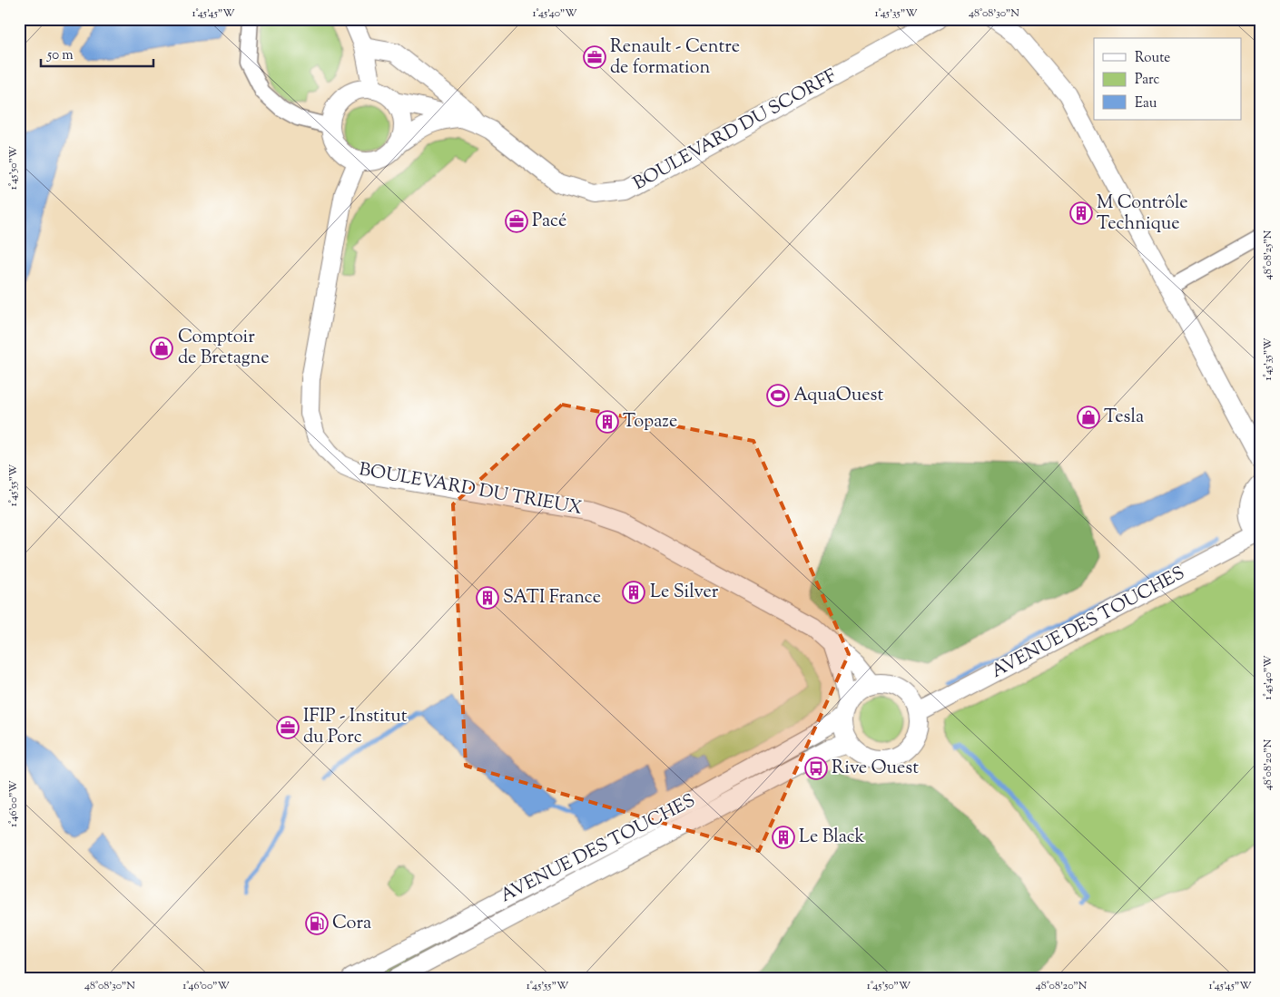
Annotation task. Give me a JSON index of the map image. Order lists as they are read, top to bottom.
{
  "streets": {
    "street": ["BOULEVARD DU SCORFF", "BOULEVARD DU TRIEUX", "AVENUE DES TOUCHES"]
  },
  "crossings": [
    ["BOULEVARD DU SCORFF", "BOULEVARD DU TRIEUX"],
    ["BOULEVARD DU TRIEUX", "AVENUE DES TOUCHES"]
  ],
  "places": {
    "office": ["Renault - Centre de formation", "Pacé", "IFIP - Institut du Porc"],
    "building": [
      "M Contrôle Technique",
      "Topaze",
      "Le Silver",
      "SATI France",
      "Le Black"
    ],
    "shop": ["Comptoir de Bretagne", "Tesla"],
    "sports": ["AquaOuest"],
    "bus stop": ["Rive Ouest"],
    "fuel station": ["Cora"]
  },
  "legend": ["Route", "Parc", "Eau"],
  "scale_bar": "50 m",
  "coordinates": [
    "1°45'45\"W",
    "1°45'40\"W",
    "1°45'35\"W",
    "48°08'30\"N",
    "1°45'50\"W",
    "48°08'25\"N",
    "1°45'55\"W",
    "48°08'20\"N",
    "1°46'00\"W"
  ]
}
